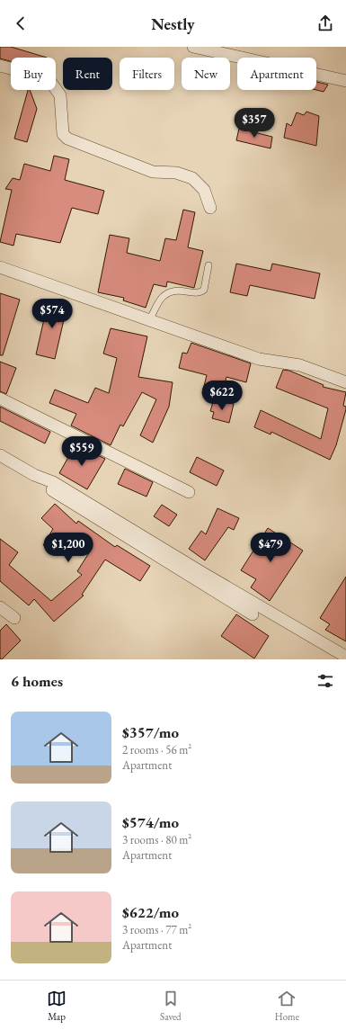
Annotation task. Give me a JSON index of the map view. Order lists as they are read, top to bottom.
{
  "page": {
    "header": "Nestly",
    "chip": [
      "Buy",
      "Rent",
      "Filters",
      "New",
      "Apartment"
    ],
    "price": [
      "$357",
      "$574",
      "$622",
      "$559",
      "$1,200",
      "$479"
    ],
    "heading": "6 homes",
    "list": [
      {
        "name": "$357/mo",
        "note": "2 rooms · 56 m² · Apartment"
      },
      {
        "name": "$574/mo",
        "note": "3 rooms · 80 m² · Apartment"
      },
      {
        "name": "$622/mo",
        "note": "3 rooms · 77 m² · Apartment"
      }
    ],
    "tabs": ["Map", "Saved", "Home"]
  }
}
